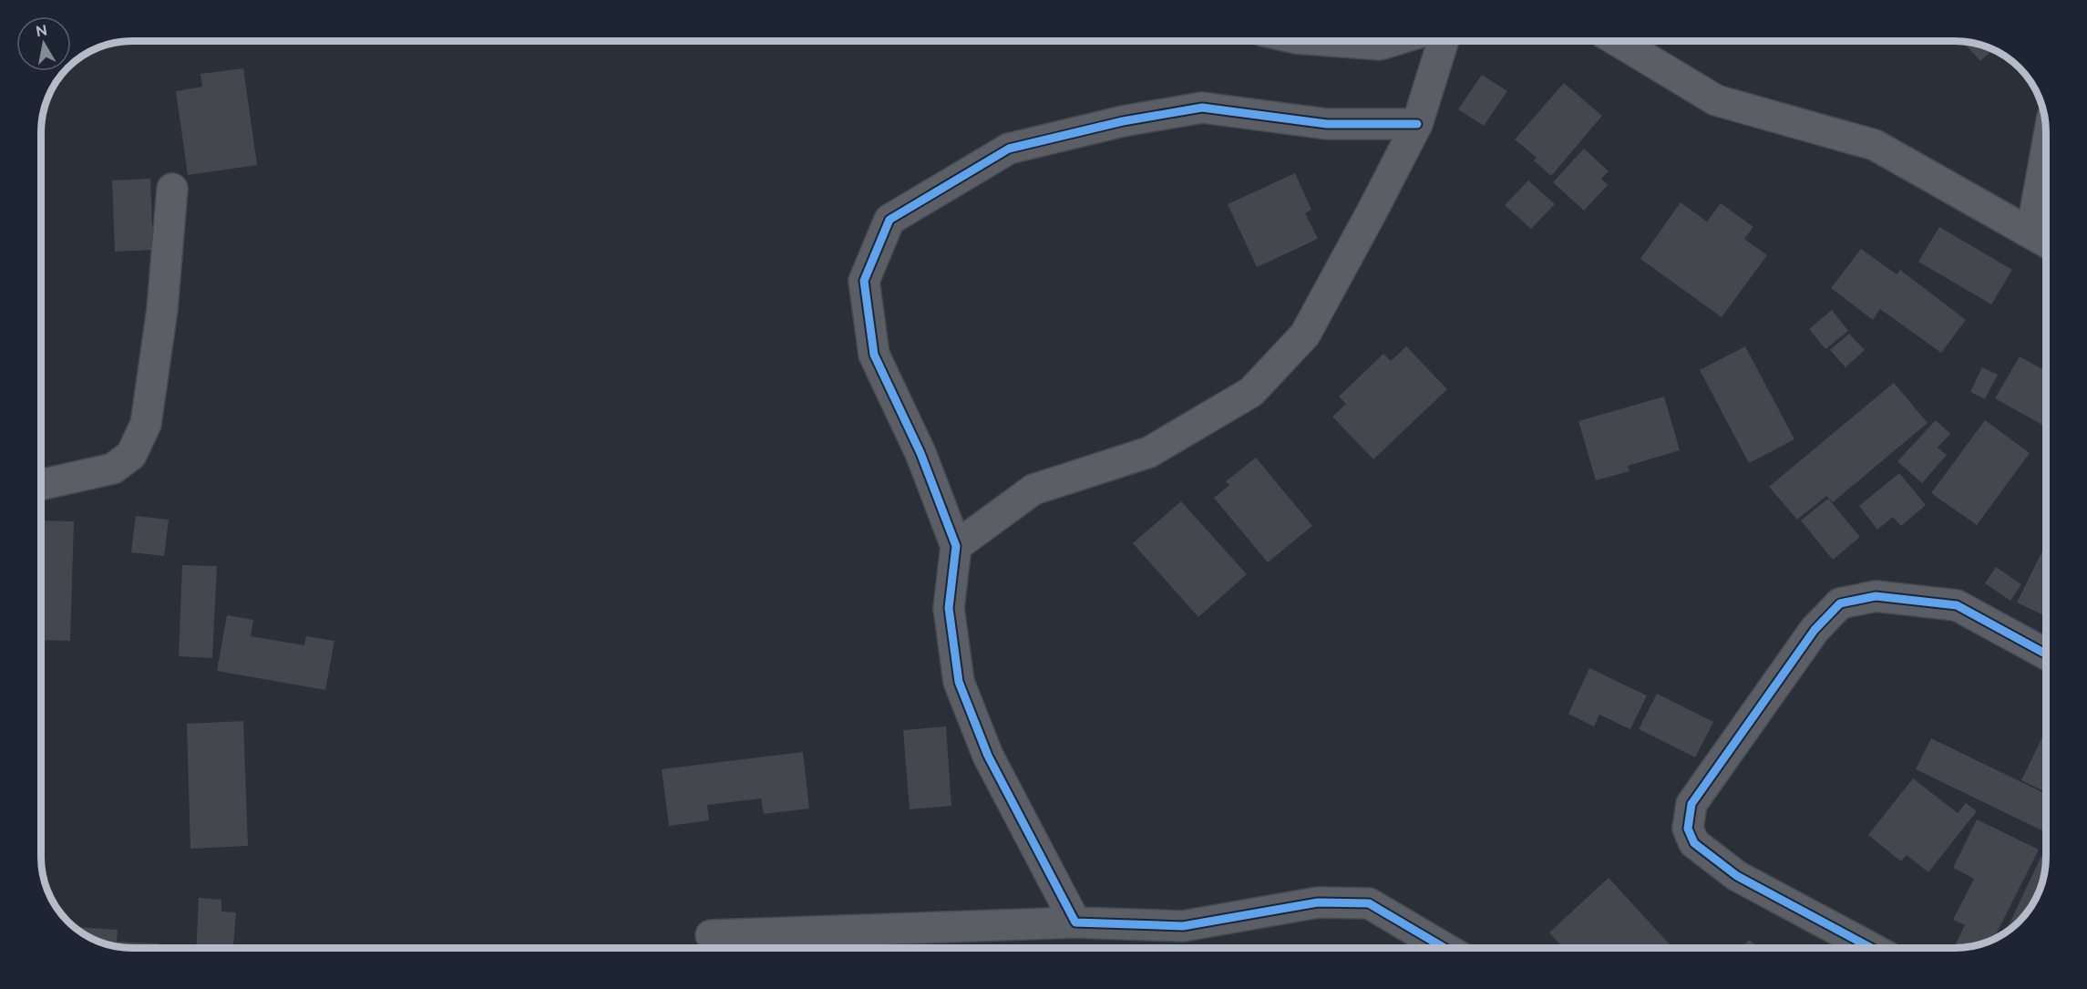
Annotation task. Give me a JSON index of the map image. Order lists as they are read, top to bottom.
{
  "north": "top"
}
